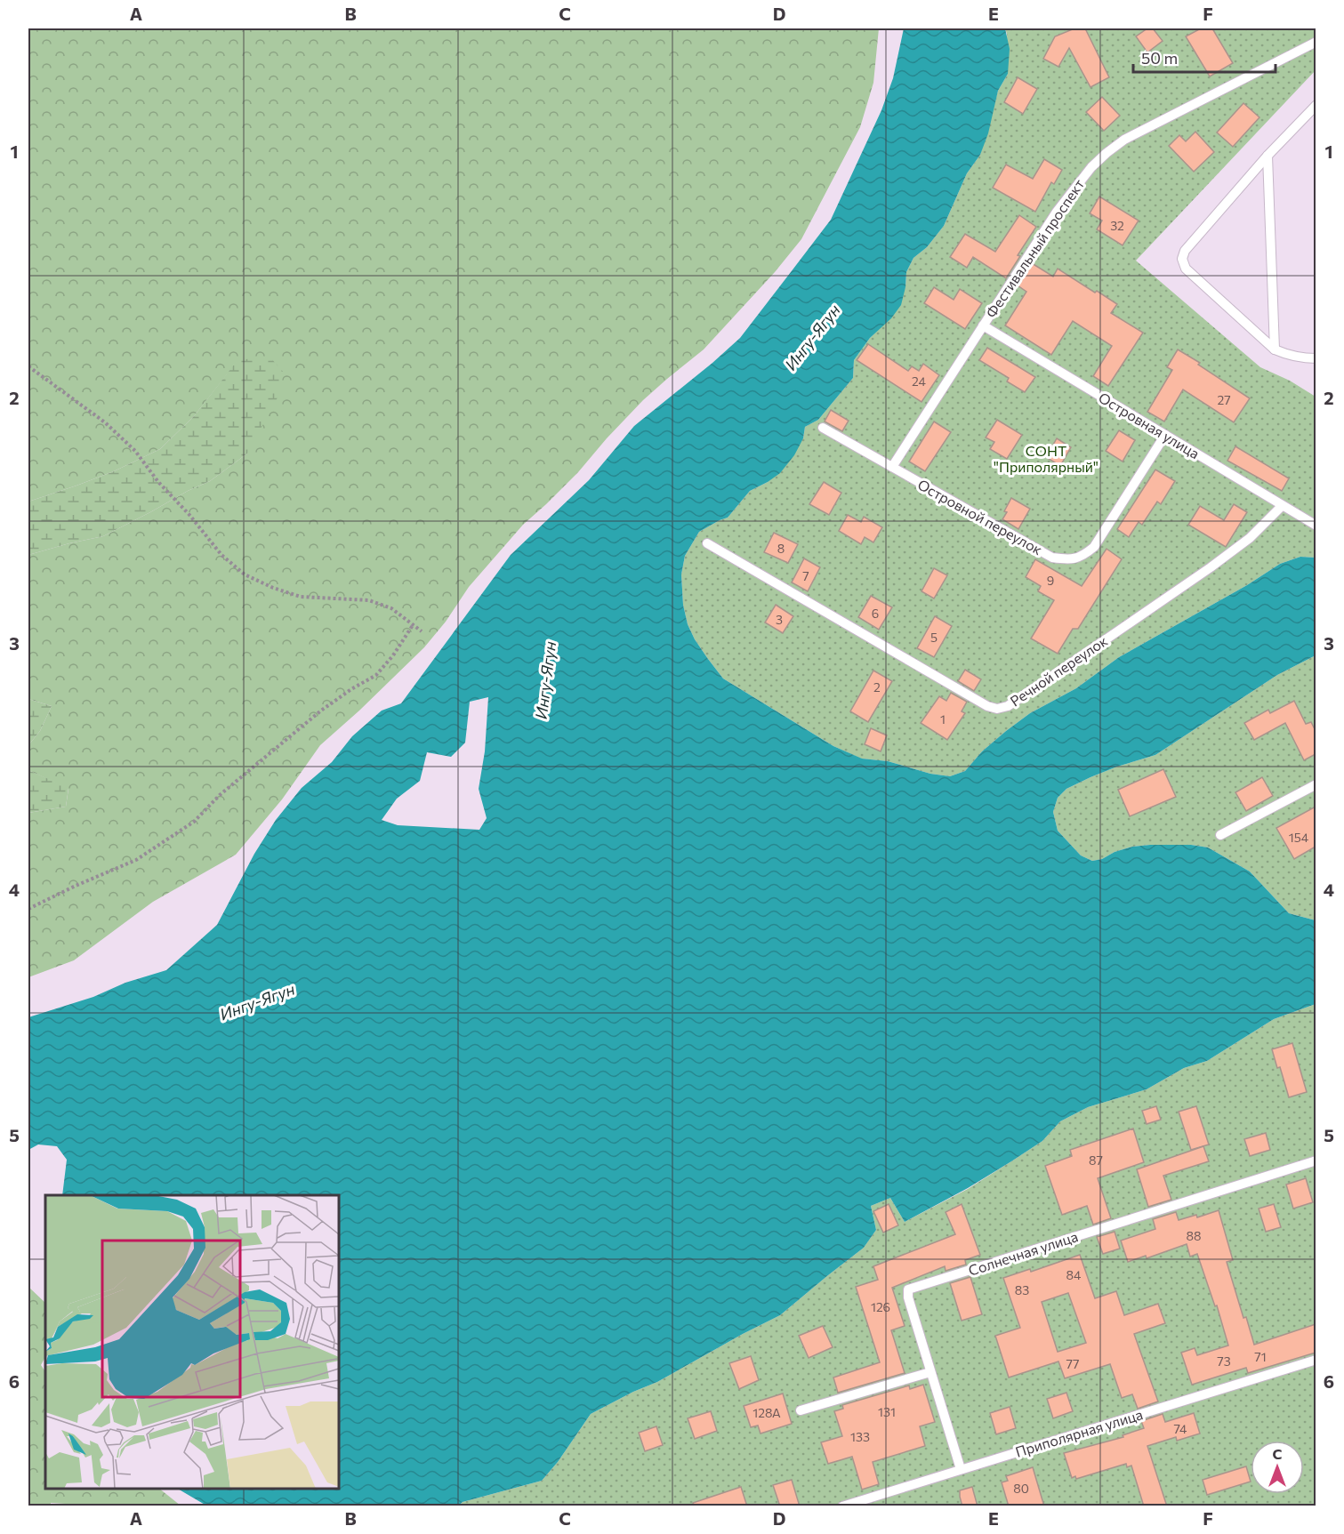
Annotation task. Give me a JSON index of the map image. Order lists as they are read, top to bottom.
{
  "streets": {
    "lane": [
      "Фестивальный проспект",
      "Островная улица",
      "Островной переулок",
      "Речной переулок",
      "Солнечная улица",
      "Приполярная улица"
    ]
  },
  "crossings": [
    ["Фестивальный проспект", "Островная улица"],
    ["Фестивальный проспект", "Островной переулок"],
    ["Островная улица", "Островной переулок"],
    ["Островная улица", "Речной переулок"],
    ["Солнечная улица", "Приполярная улица"]
  ],
  "water": ["Ингу-Ягун"],
  "parks": ["СОНТ \"Приполярный\""],
  "house_numbers": [
    "32",
    "24",
    "27",
    "8",
    "7",
    "9",
    "6",
    "3",
    "5",
    "2",
    "1",
    "154",
    "87",
    "88",
    "84",
    "83",
    "126",
    "71",
    "73",
    "77",
    "131",
    "128А",
    "74",
    "133",
    "80"
  ],
  "scale_bar": "50 m",
  "north": "top",
  "grid": {
    "columns": [
      "A",
      "B",
      "C",
      "D",
      "E",
      "F"
    ],
    "rows": [
      "1",
      "2",
      "3",
      "4",
      "5",
      "6"
    ]
  }
}
